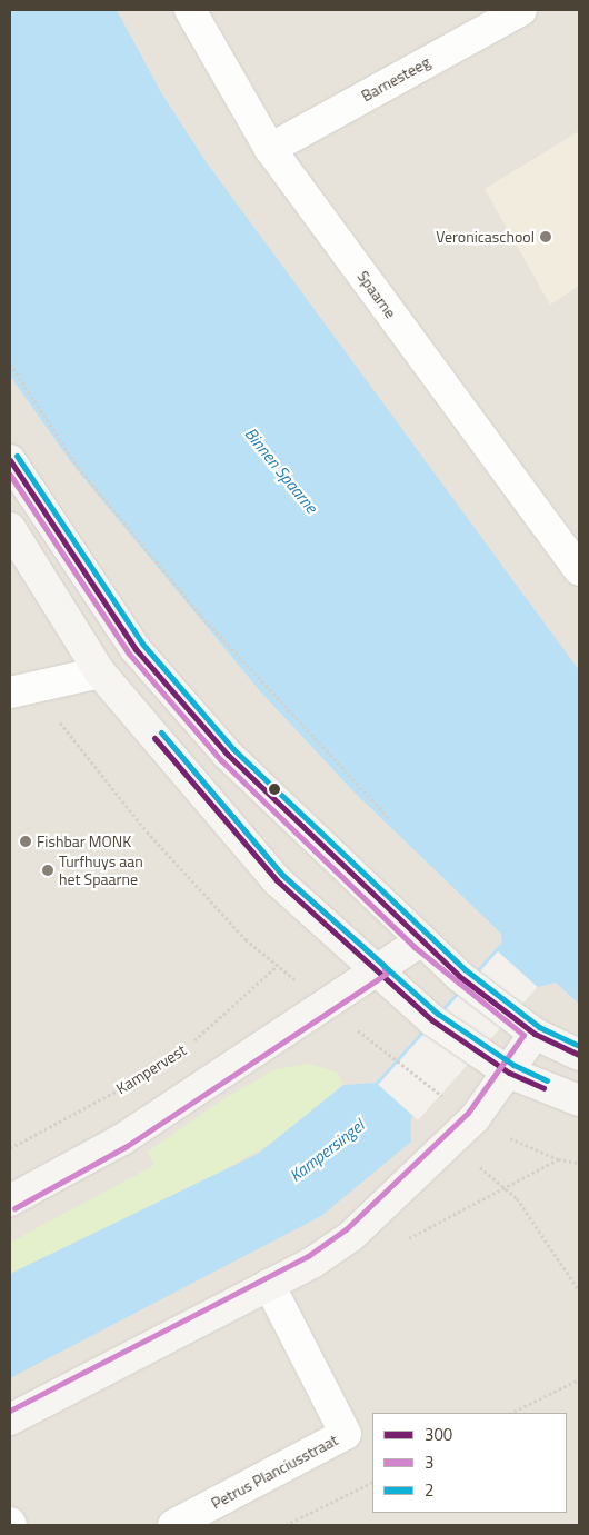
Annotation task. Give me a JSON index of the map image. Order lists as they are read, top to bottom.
{
  "streets": {
    "street": ["Barnesteeg", "Spaarne", "Petrus Planciusstraat"],
    "path": ["Kampervest"]
  },
  "crossings": [
    ["Barnesteeg", "Spaarne"]
  ],
  "water": ["Binnen Spaarne", "Kampersingel"],
  "places": ["Veronicaschool", "Fishbar MONK", "Turfhuys aan het Spaarne"],
  "lines": ["transit line 2", "transit line 300", "transit line 3"],
  "legend": ["300", "3", "2"]
}
